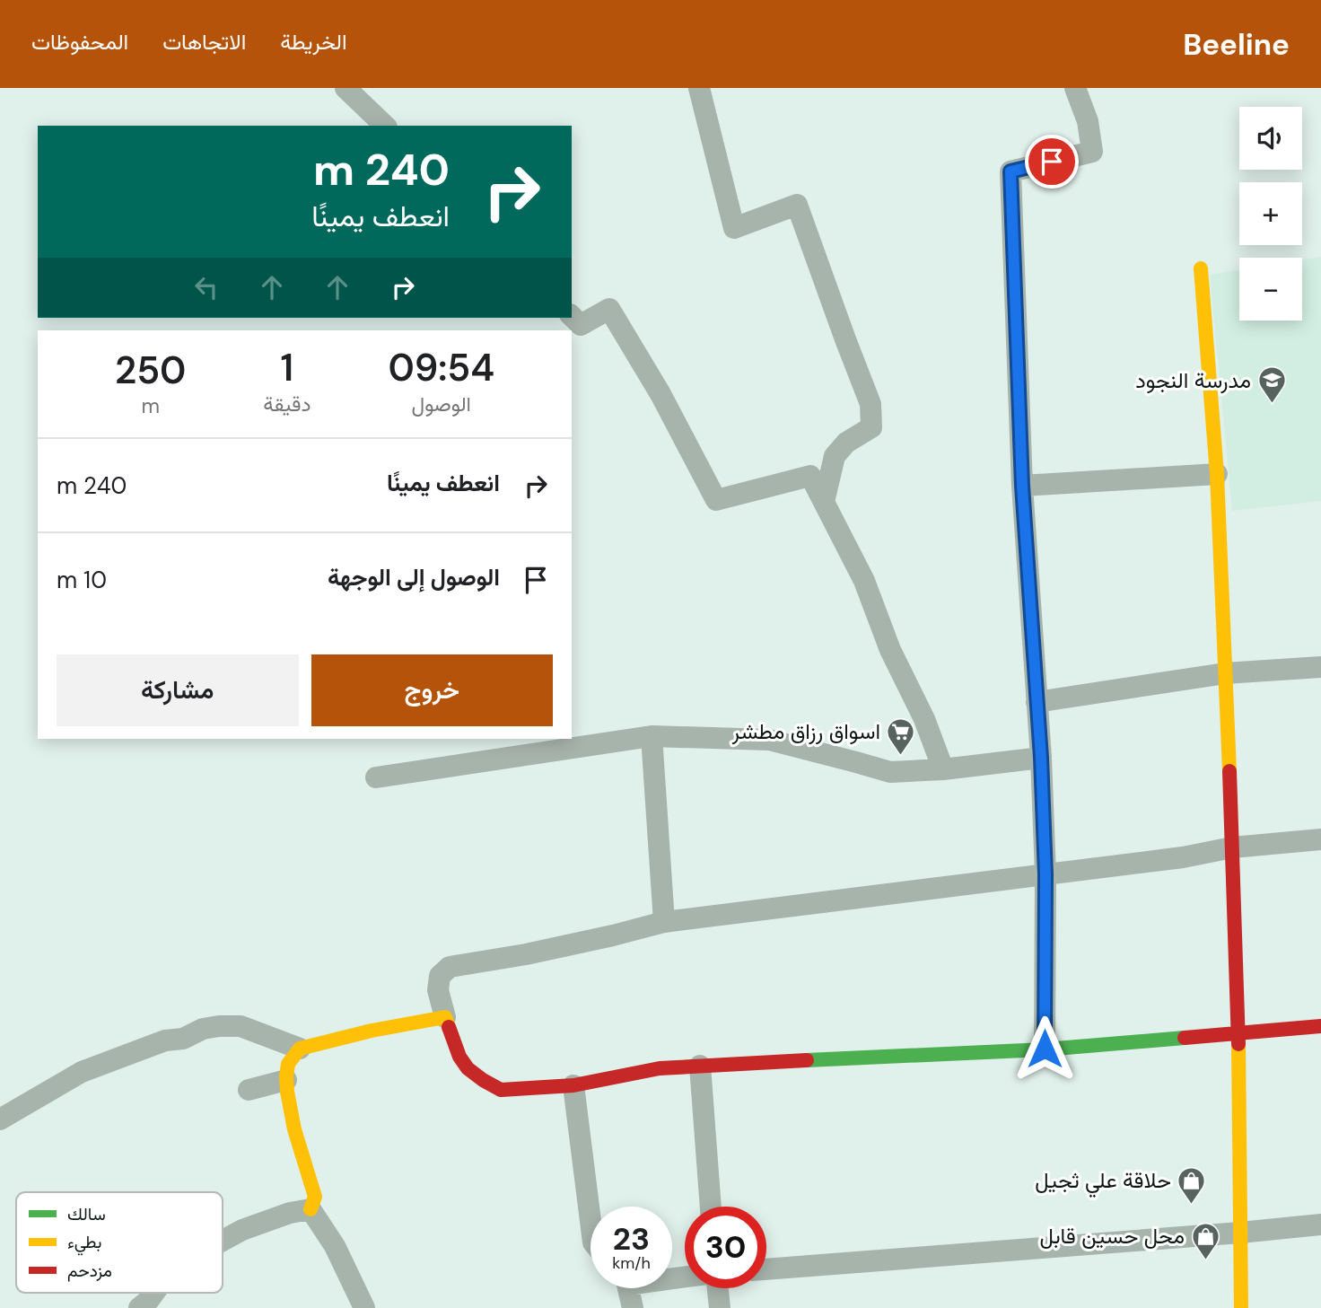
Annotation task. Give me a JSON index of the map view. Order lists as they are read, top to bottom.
{
  "places": {
    "school or university": ["مدرسة النجود"],
    "supermarket": ["اسواق رزاق مطشر"],
    "shop": ["حلاقة علي ثجيل", "محل حسين قابل"]
  },
  "legend": ["سالك", "بطيء", "مزدحم"],
  "page": {
    "header": "Beeline",
    "nav": ["الخريطة", "الاتجاهات", "المحفوظات"],
    "map_buttons": ["+", "−"],
    "turn": ["240 m", "انعطف يمينًا"],
    "eta": [
      "09:54",
      "الوصول",
      "1",
      "دقيقة",
      "250",
      "m"
    ],
    "list": [
      {
        "name": "انعطف يمينًا",
        "value": "240 m"
      },
      {
        "name": "الوصول إلى الوجهة",
        "value": "10 m"
      }
    ],
    "buttons": ["خروج", "مشاركة"],
    "speed": "23 km/h",
    "limit": "30"
  }
}
